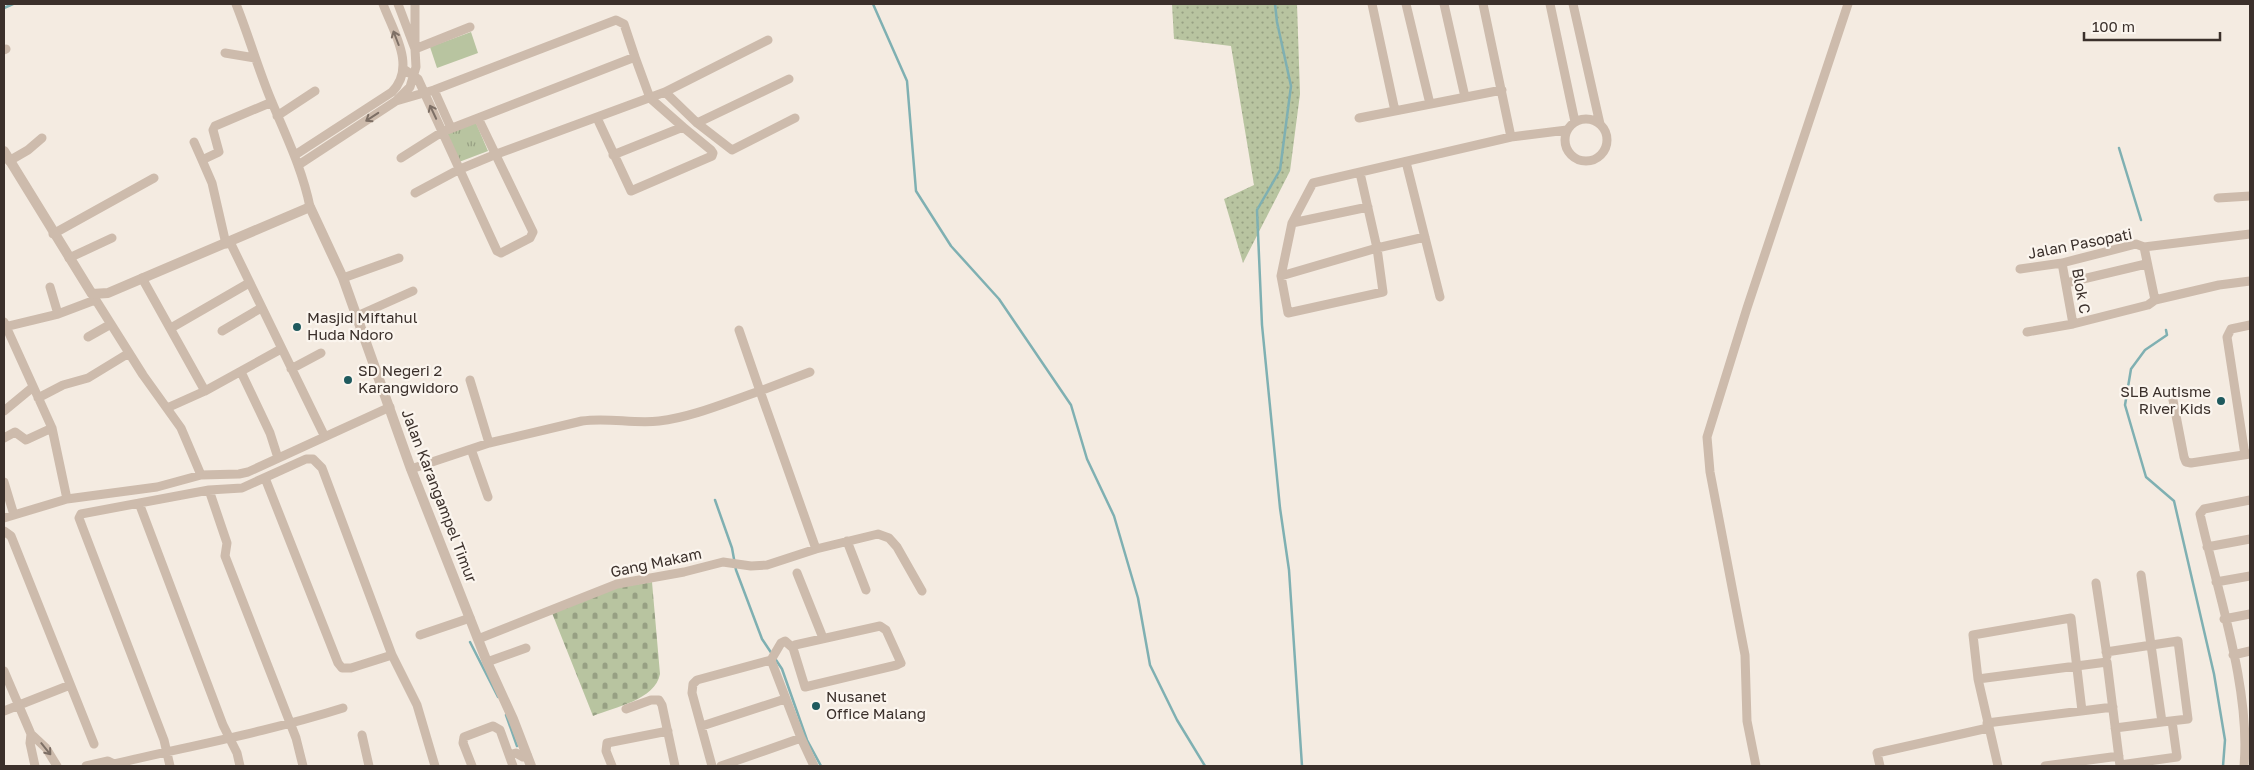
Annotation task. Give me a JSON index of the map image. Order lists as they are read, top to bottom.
{
  "streets": {
    "street": [
      "Jalan Pasopati",
      "Blok C",
      "Jalan Karangampel Timur",
      "Gang Makam"
    ]
  },
  "crossings": [
    ["Jalan Pasopati", "Blok C"],
    ["Jalan Karangampel Timur", "Gang Makam"]
  ],
  "places": [
    "Masjid Miftahul Huda Ndoro",
    "SD Negeri 2 Karangwidoro",
    "SLB Autisme River Kids",
    "Nusanet Office Malang"
  ],
  "scale_bar": "100 m"
}
